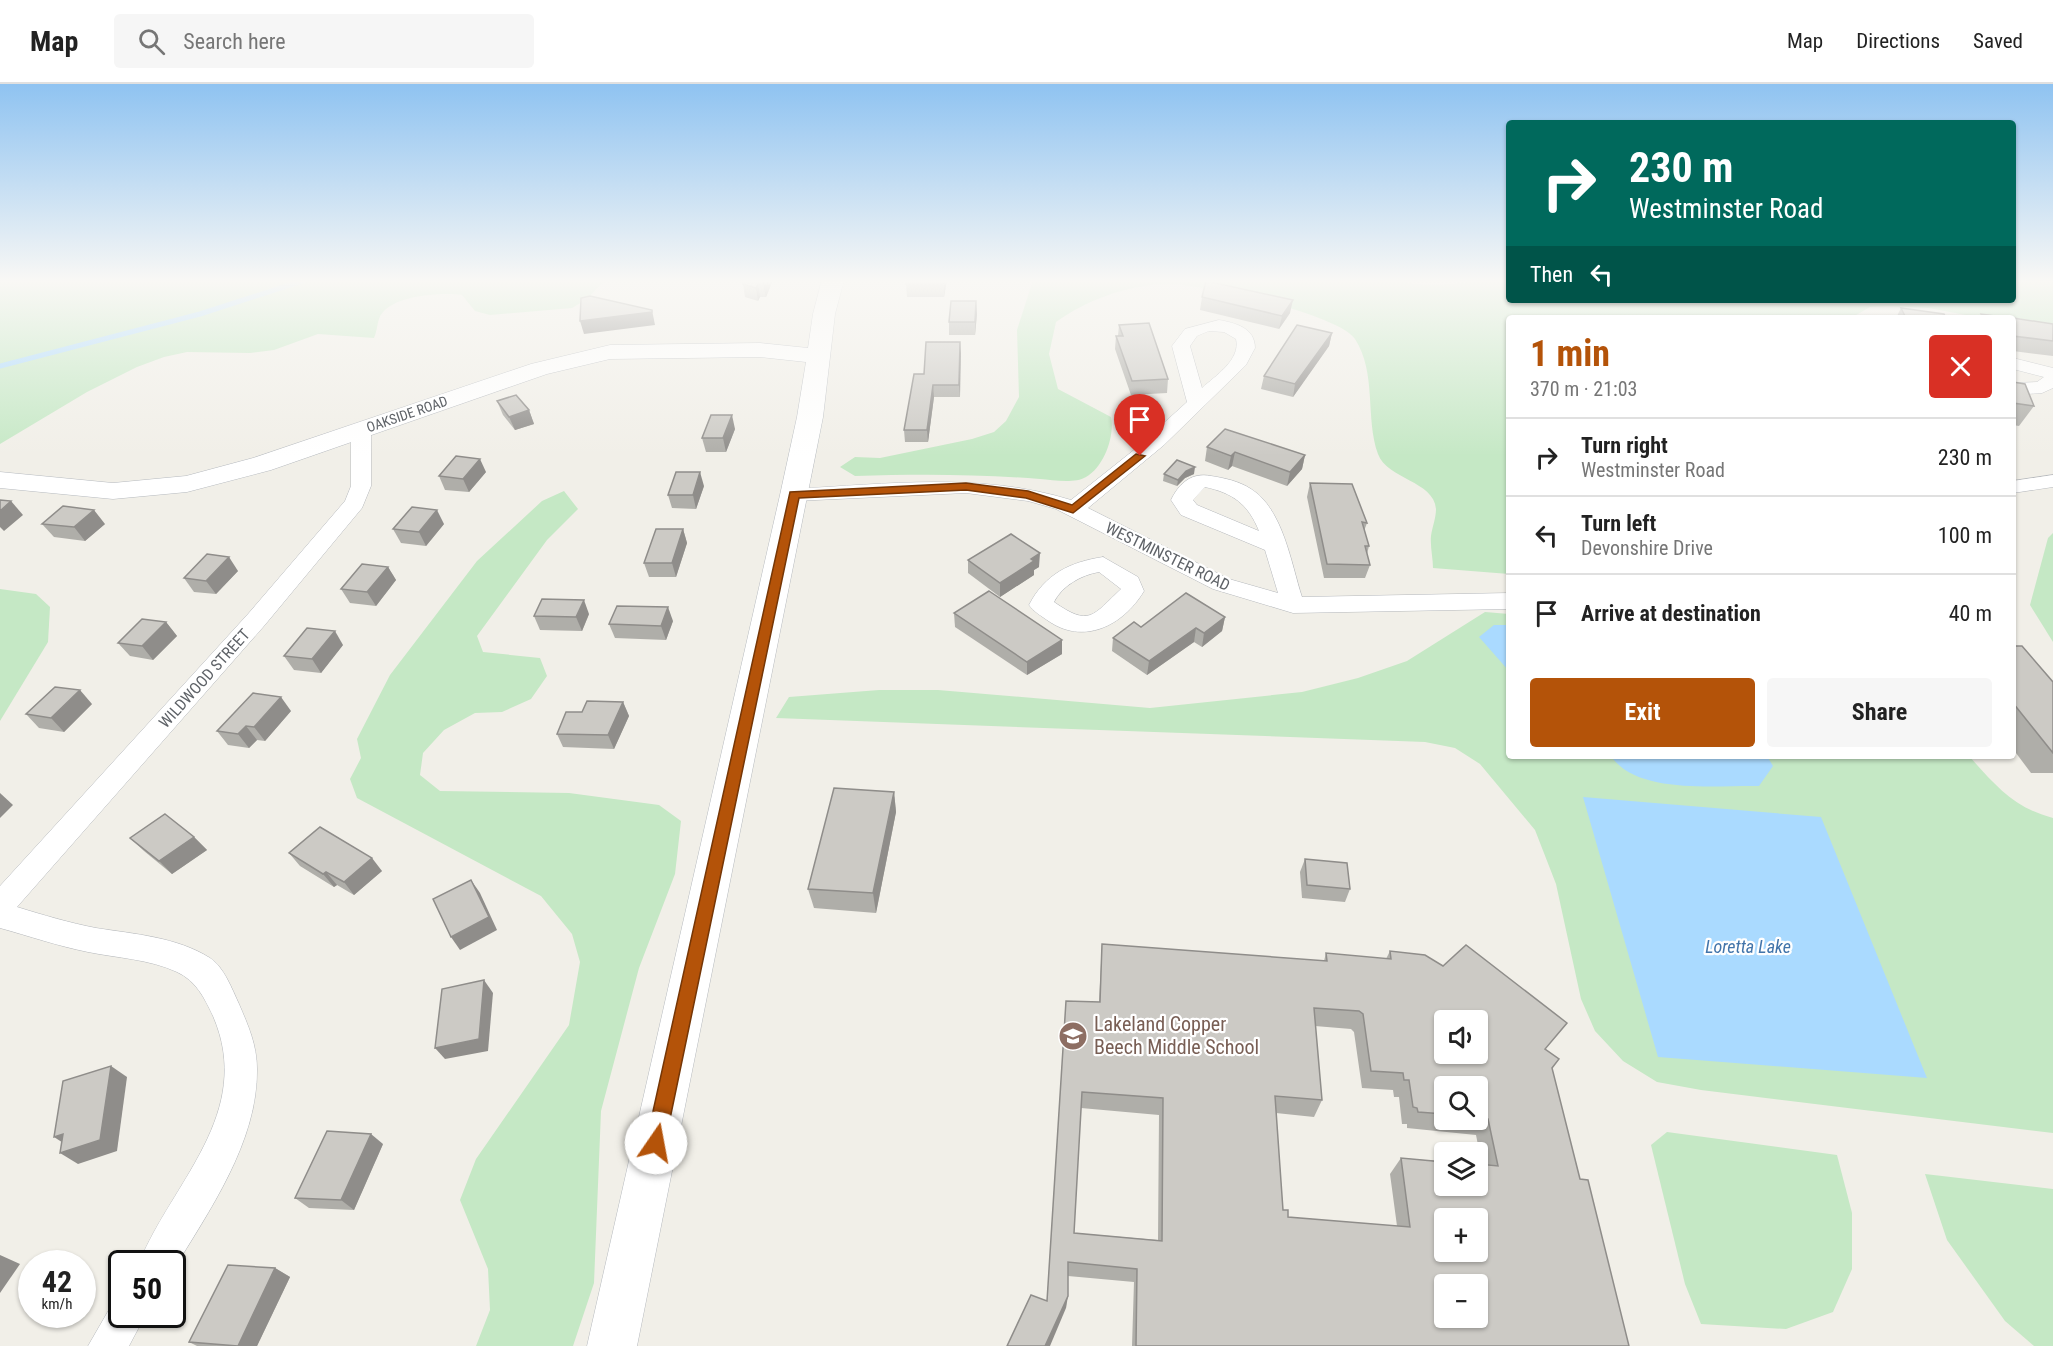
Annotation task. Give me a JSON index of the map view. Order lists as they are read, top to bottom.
{
  "streets": {
    "main road": ["OAKSIDE ROAD"],
    "street": ["WESTMINSTER ROAD", "WILDWOOD STREET"]
  },
  "crossings": [
    ["OAKSIDE ROAD", "WILDWOOD STREET"]
  ],
  "water": ["Loretta Lake"],
  "places": {
    "school or university": ["Lakeland Copper Beech Middle School"]
  },
  "page": {
    "header": "Map",
    "search": "Search here",
    "nav": ["Map", "Directions", "Saved"],
    "turn": ["230 m", "Westminster Road"],
    "then": "Then",
    "heading": ["1 min", "370 m · 21:03"],
    "list": [
      {
        "name": "Turn right",
        "note": "Westminster Road",
        "value": "230 m"
      },
      {
        "name": "Turn left",
        "note": "Devonshire Drive",
        "value": "100 m"
      },
      {
        "name": "Arrive at destination",
        "value": "40 m"
      }
    ],
    "buttons": ["Exit", "Share"],
    "map_buttons": ["+", "−"],
    "speed": "42 km/h",
    "limit": "50"
  }
}
